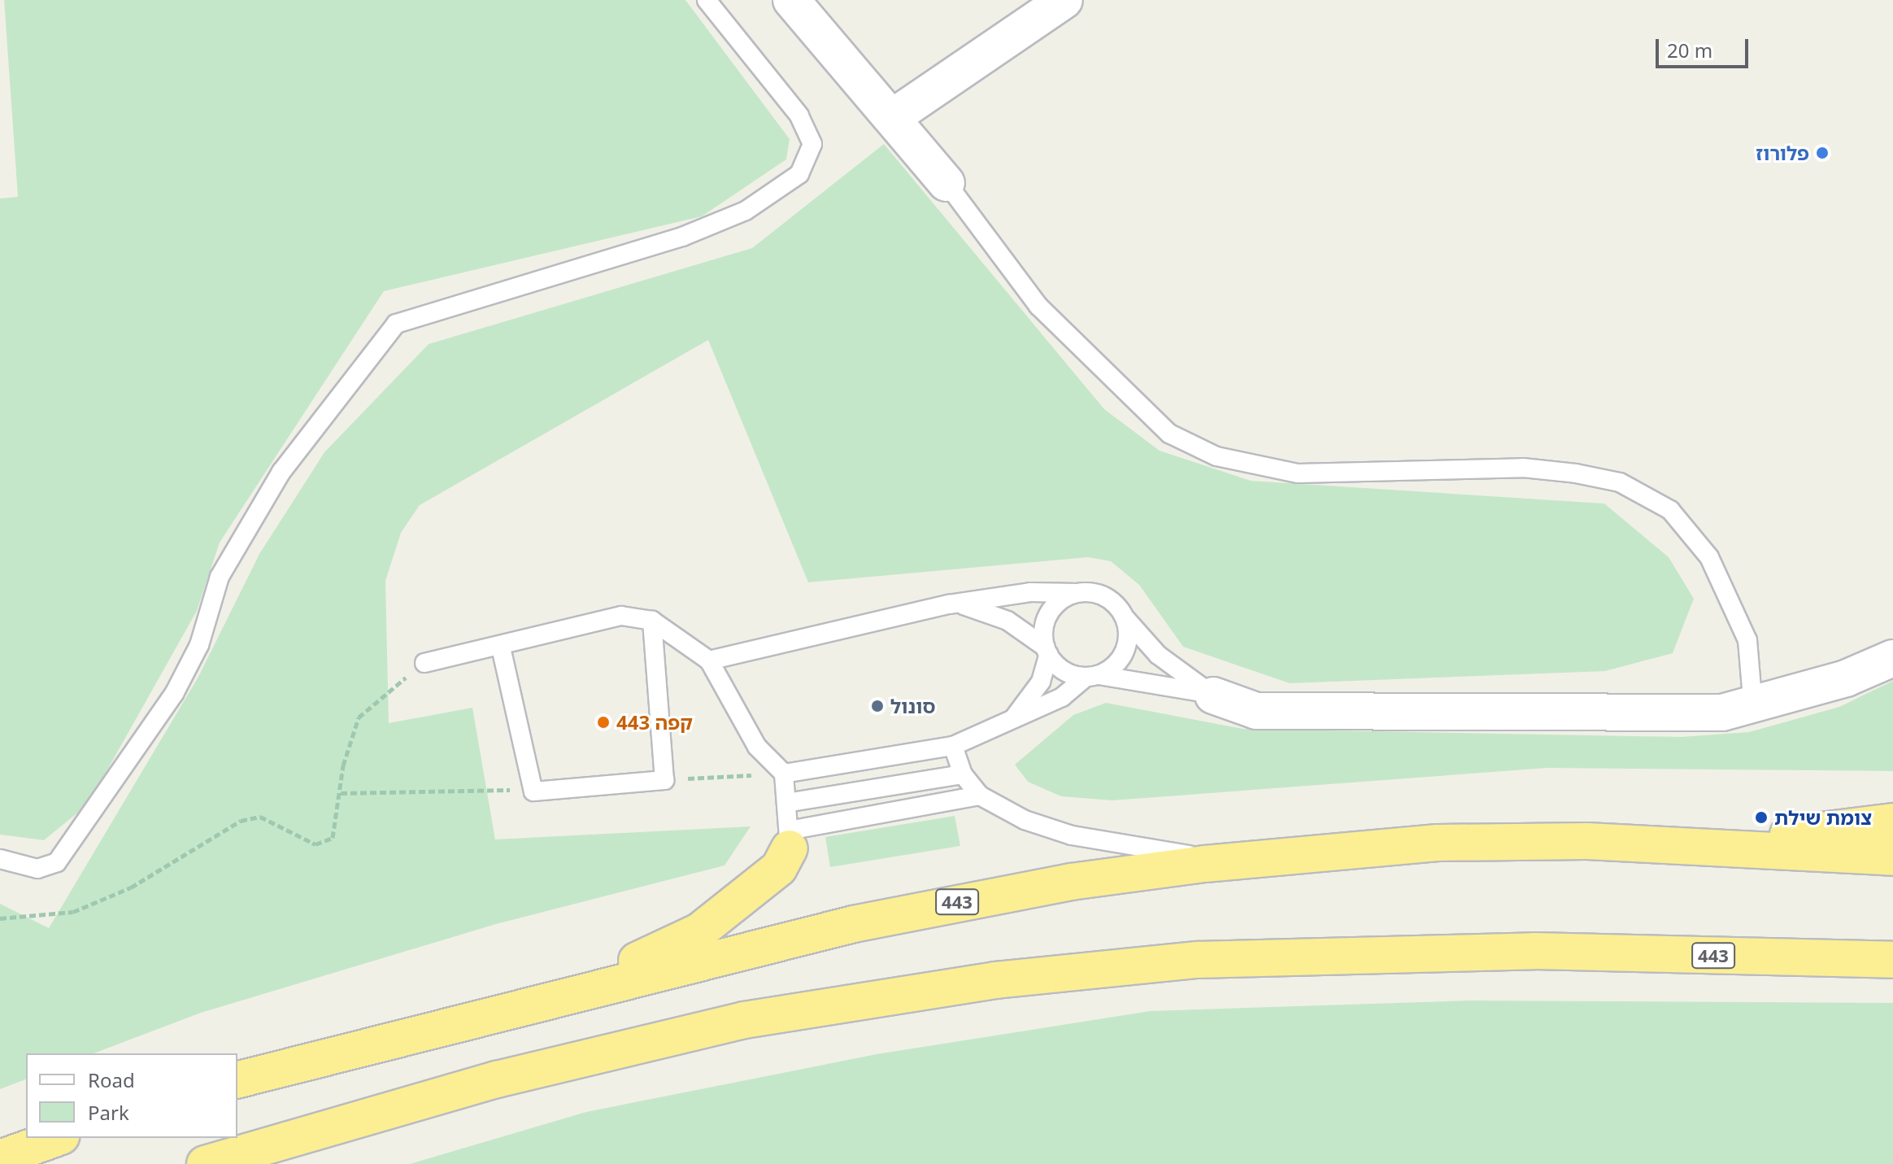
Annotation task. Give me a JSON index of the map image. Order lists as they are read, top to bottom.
{
  "streets": {
    "highway": ["443"]
  },
  "places": [
    "פלורוז",
    "סונול",
    "קפה 443",
    "צומת שילת"
  ],
  "legend": ["Road", "Park"],
  "scale_bar": "20 m"
}
